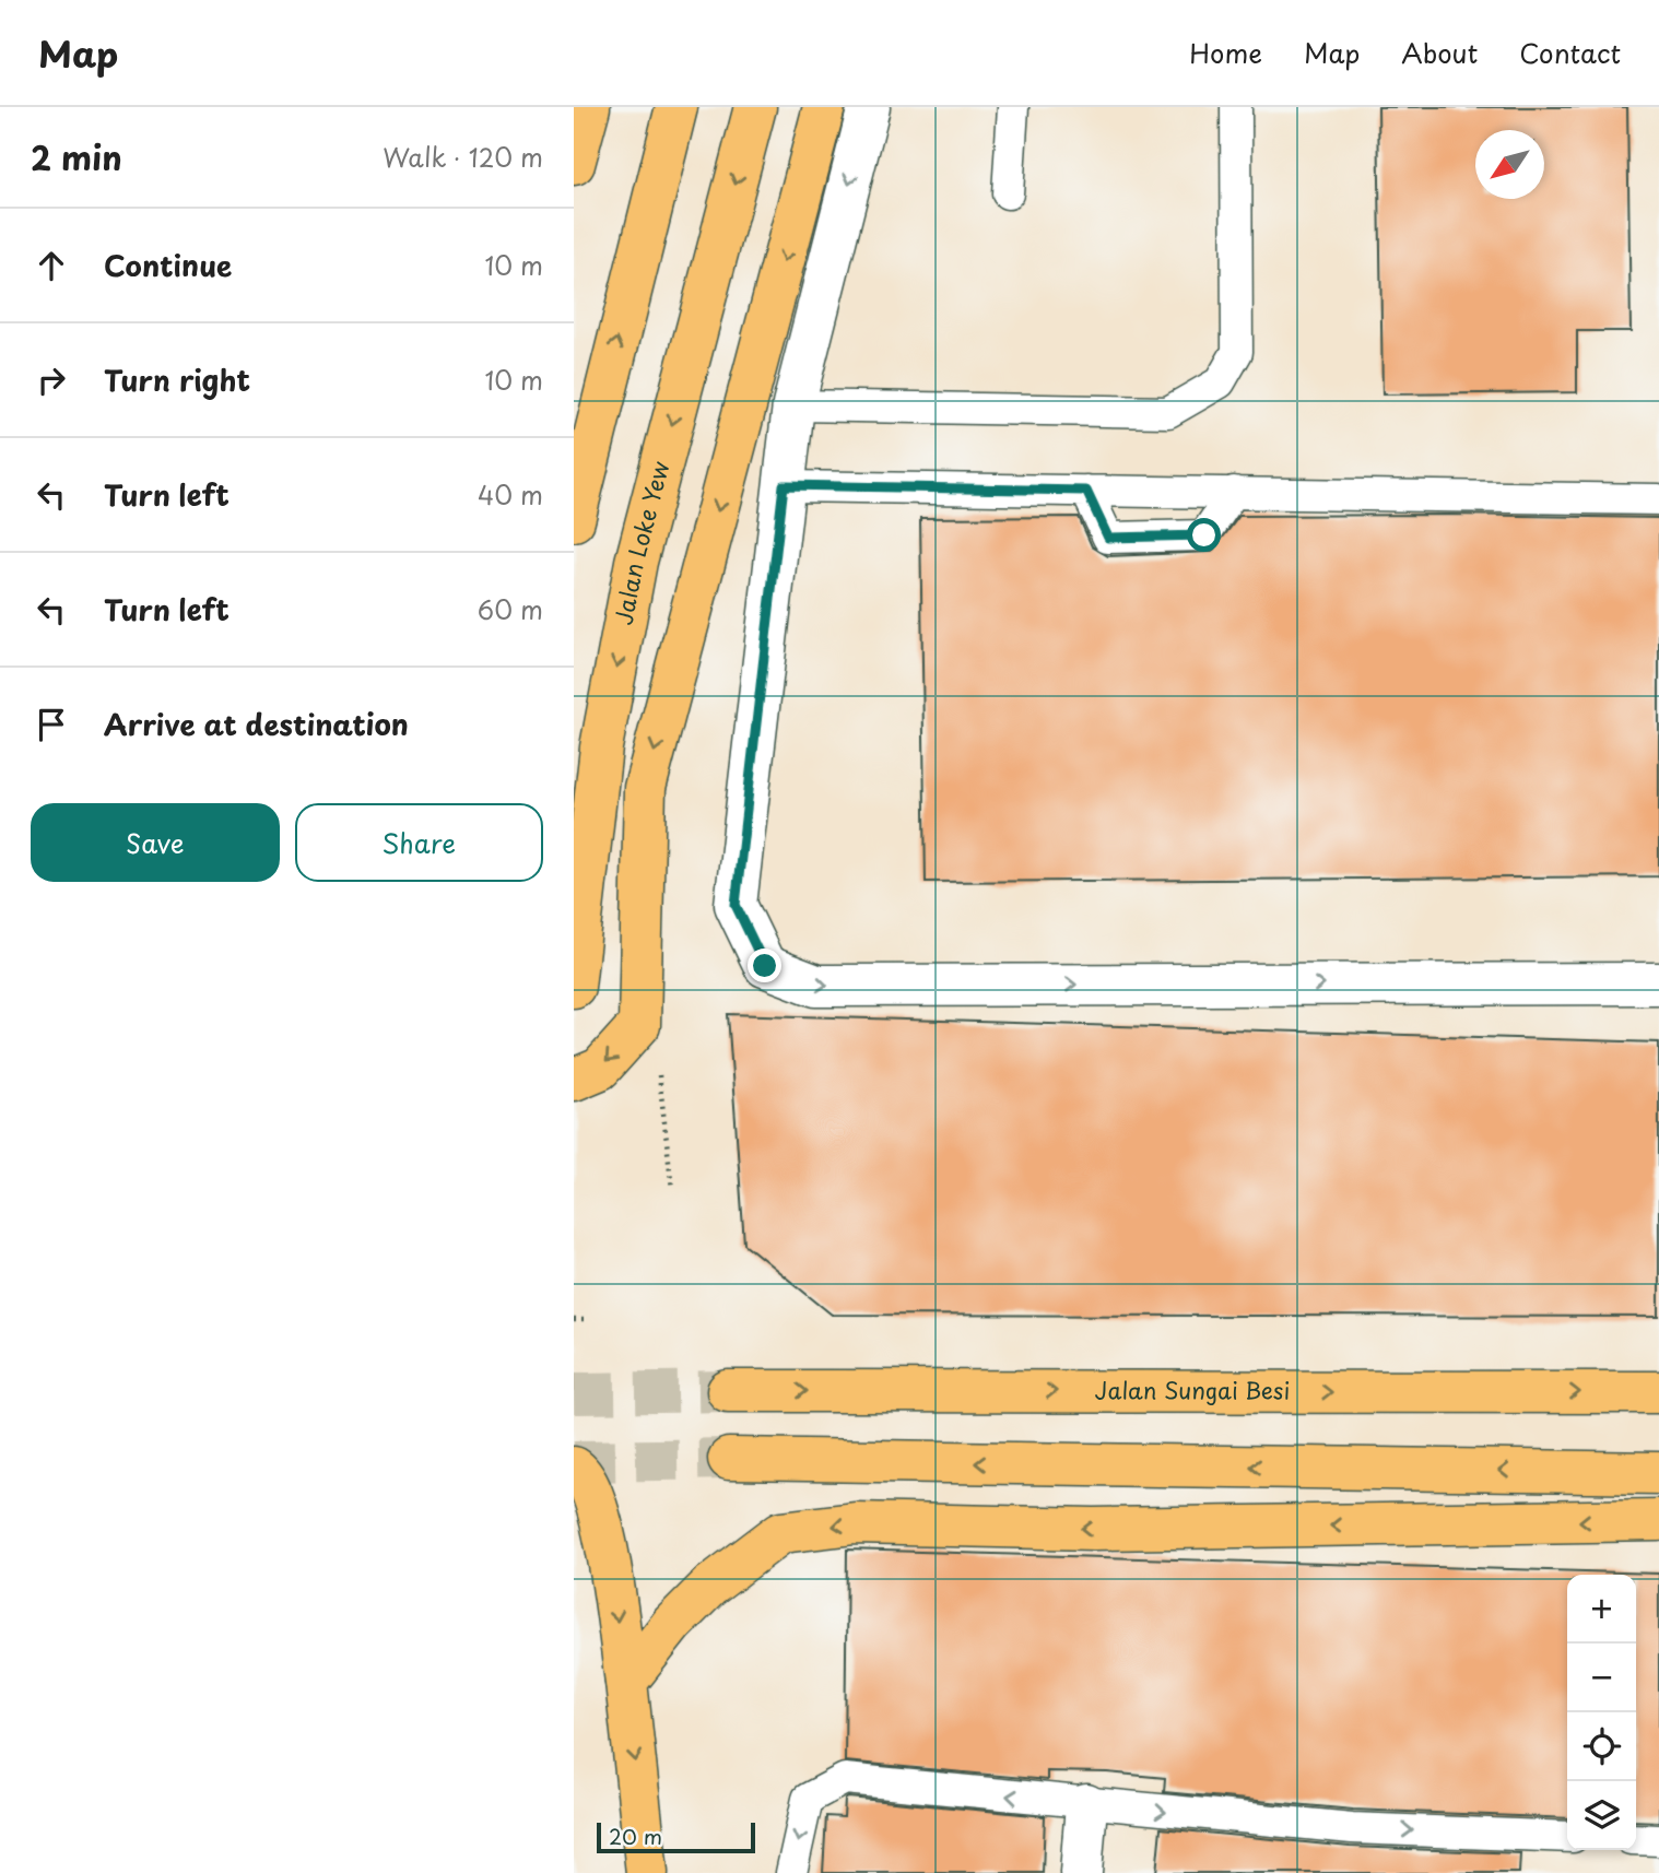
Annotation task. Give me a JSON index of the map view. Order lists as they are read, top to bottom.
{
  "streets": {
    "main road": ["Jalan Loke Yew", "Jalan Sungai Besi"]
  },
  "scale_bar": "20 m",
  "north": "bottom left",
  "page": {
    "header": "Map",
    "nav": [
      "Home",
      "Map",
      "About",
      "Contact"
    ],
    "heading": ["2 min", "Walk · 120 m"],
    "list": [
      ["Continue", "10 m"],
      ["Turn right", "10 m"],
      ["Turn left", "40 m"],
      ["Turn left", "60 m"],
      "Arrive at destination"
    ],
    "buttons": ["Save", "Share"],
    "map_buttons": ["+", "−"],
    "scale": "20 m"
  }
}
